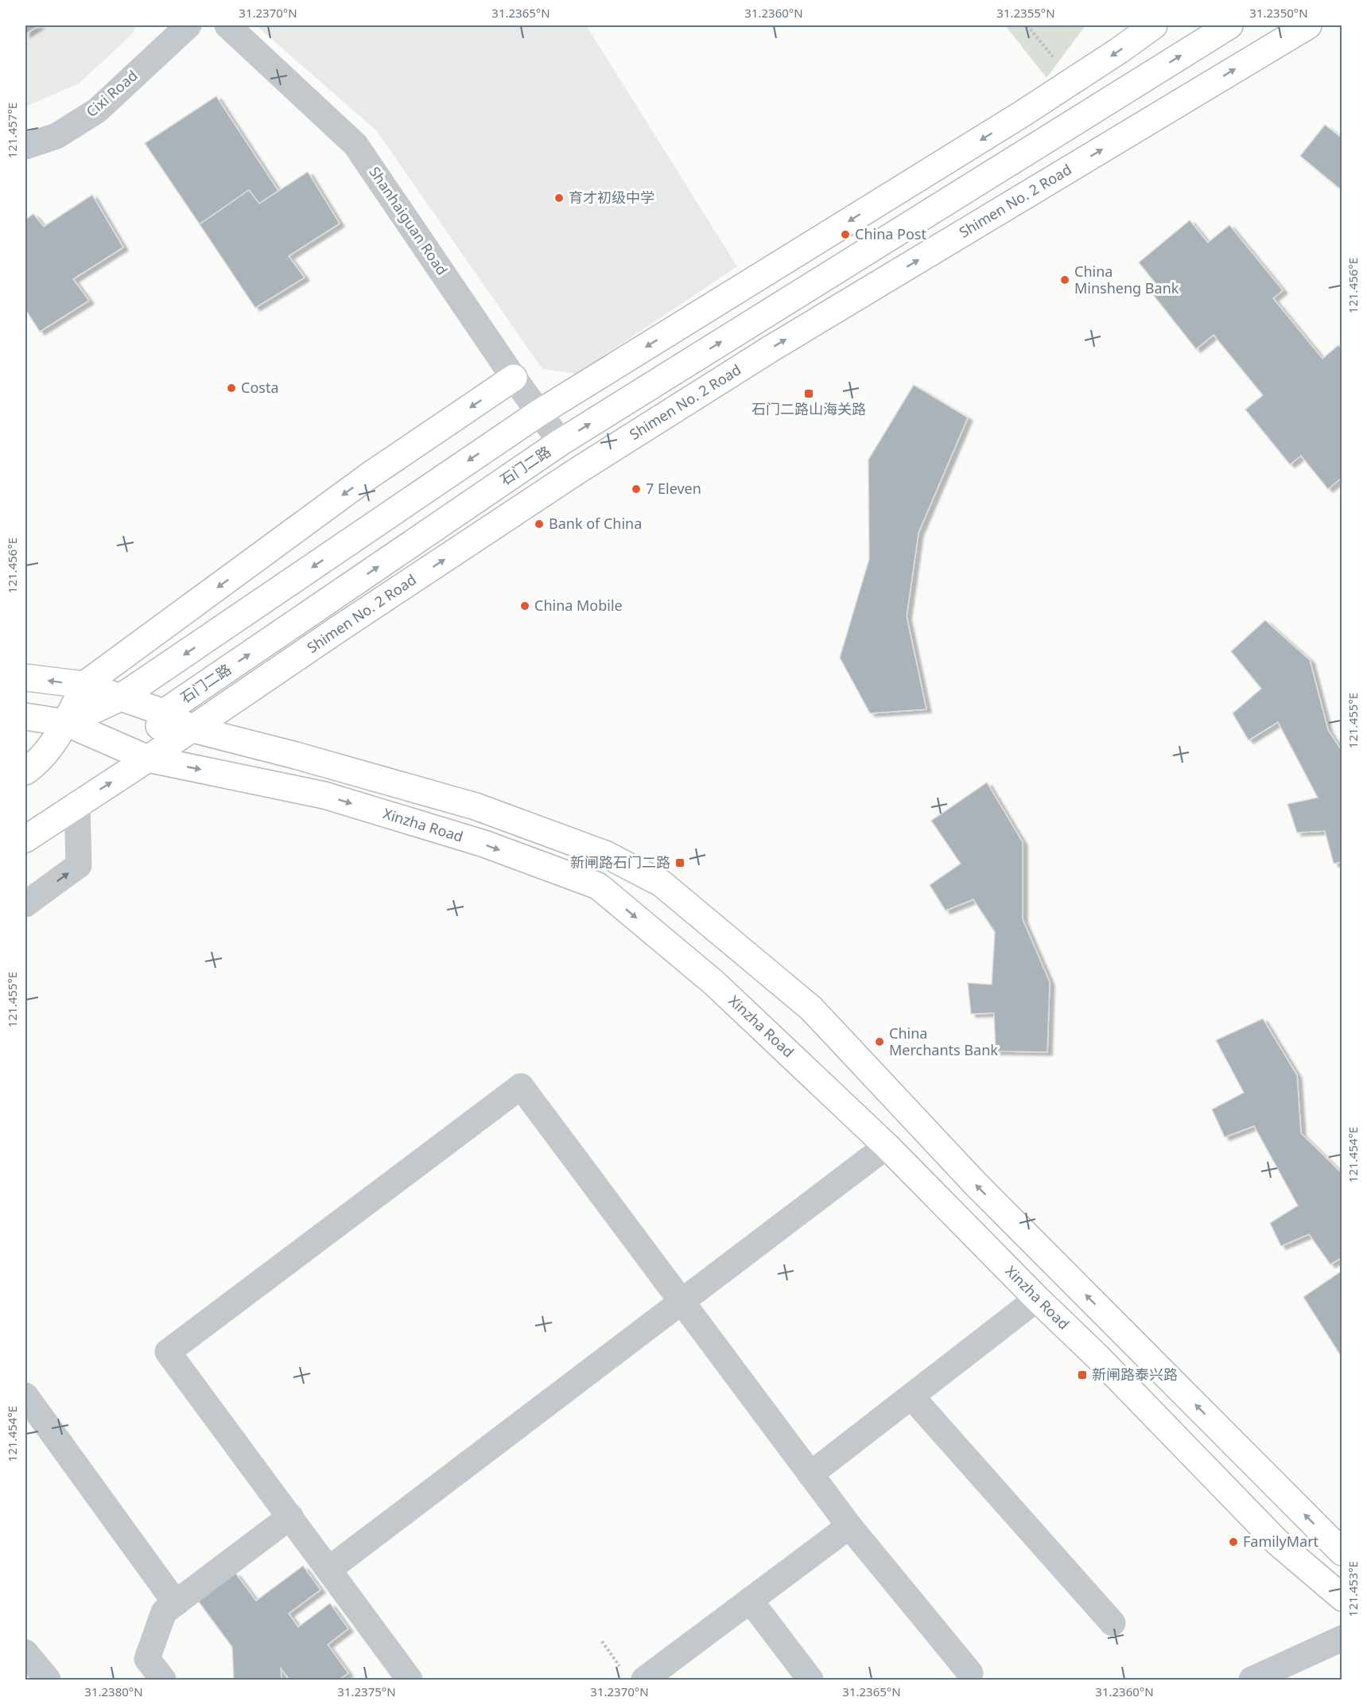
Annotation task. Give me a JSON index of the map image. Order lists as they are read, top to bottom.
{
  "streets": {
    "main road": ["Shimen No. 2 Road", "石门二路", "Xinzha Road"],
    "street": ["Cixi Road", "Shanhaiguan Road"]
  },
  "crossings": [
    ["Shimen No. 2 Road", "Xinzha Road"],
    ["Shanhaiguan Road", "石门二路"]
  ],
  "places": {
    "other": [
      "育才初级中学",
      "China Post",
      "China Minsheng Bank",
      "Costa",
      "7 Eleven",
      "Bank of China",
      "China Mobile",
      "China Merchants Bank",
      "FamilyMart"
    ],
    "transit": ["石门二路山海关路", "新闸路石门二路", "新闸路泰兴路"]
  },
  "coordinates": [
    "31.2370°N",
    "31.2365°N",
    "31.2360°N",
    "31.2355°N",
    "31.2350°N",
    "121.457°E",
    "121.456°E",
    "121.455°E",
    "121.454°E",
    "121.453°E",
    "31.2380°N",
    "31.2375°N"
  ]
}
